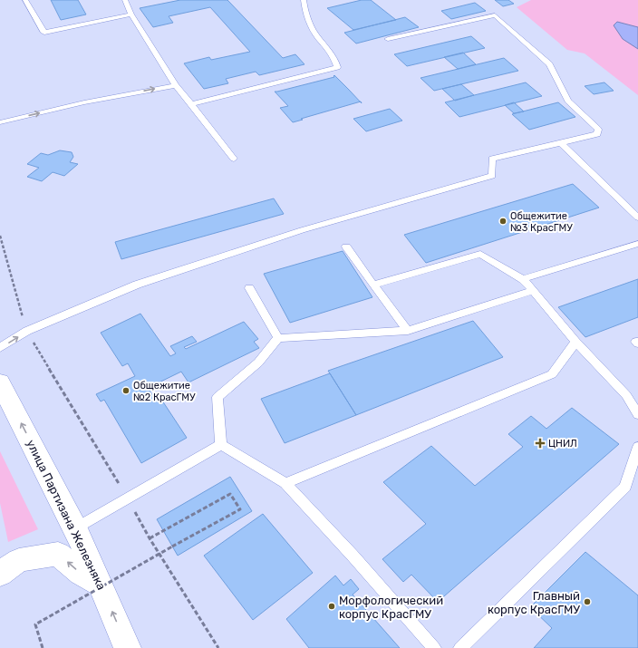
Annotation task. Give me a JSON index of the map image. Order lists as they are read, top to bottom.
{
  "streets": {
    "main road": ["улица Партизана Железняка"]
  },
  "one_way": ["улица Партизана Железняка"],
  "places": {
    "other": [
      "Общежитие №3 КрасГМУ",
      "Общежитие №2 КрасГМУ",
      "Главный корпус КрасГМУ",
      "Морфологический корпус КрасГМУ"
    ],
    "health": ["ЦНИЛ"]
  }
}
